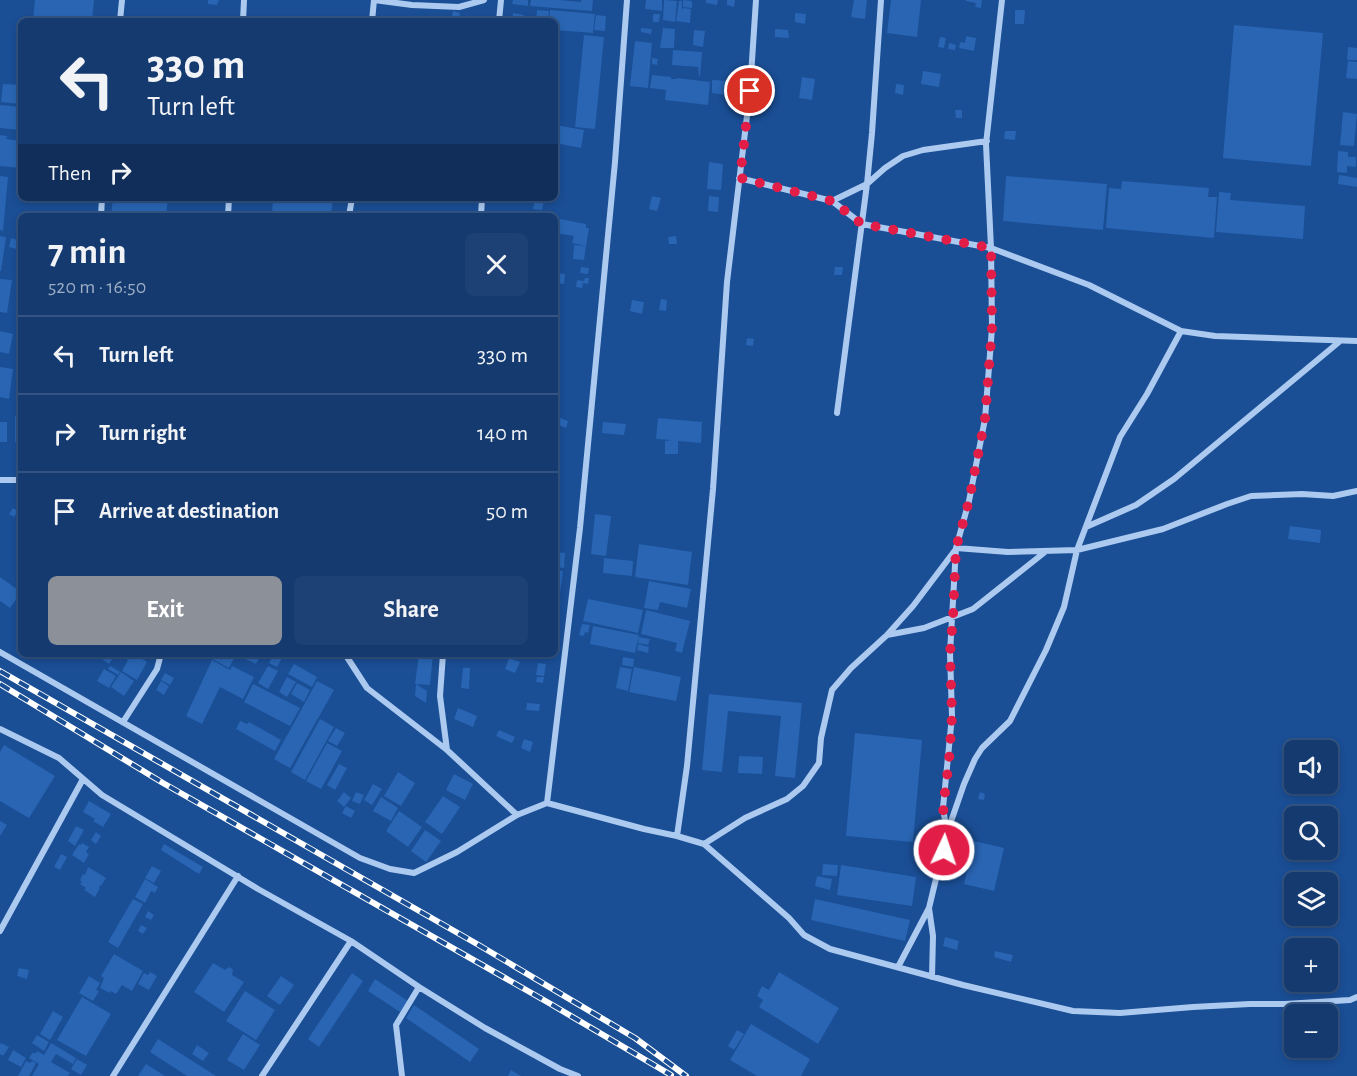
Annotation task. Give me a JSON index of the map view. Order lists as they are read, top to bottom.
{
  "page": {
    "turn": ["330 m", "Turn left"],
    "then": "Then",
    "heading": ["7 min", "520 m · 16:50"],
    "list": [
      {
        "name": "Turn left",
        "value": "330 m"
      },
      {
        "name": "Turn right",
        "value": "140 m"
      },
      {
        "name": "Arrive at destination",
        "value": "50 m"
      }
    ],
    "buttons": ["Exit", "Share"],
    "map_buttons": ["+", "−"]
  }
}
